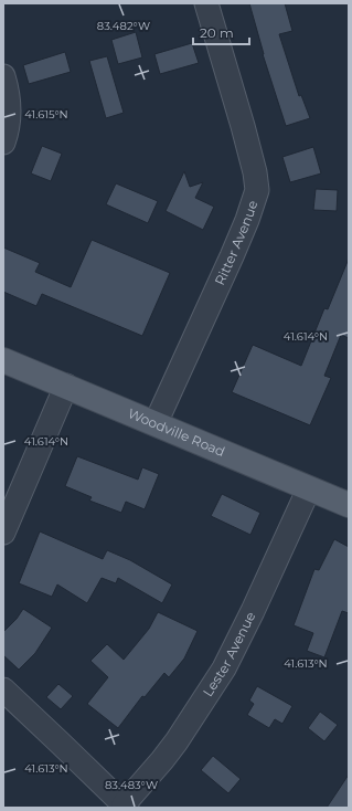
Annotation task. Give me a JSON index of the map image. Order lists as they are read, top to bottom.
{
  "streets": {
    "main road": ["Woodville Road"],
    "street": ["Ritter Avenue", "Lester Avenue"]
  },
  "crossings": [
    ["Ritter Avenue", "Woodville Road"],
    ["Woodville Road", "Lester Avenue"]
  ],
  "scale_bar": "20 m",
  "coordinates": [
    "83.482°W",
    "41.615°N",
    "41.614°N",
    "41.613°N",
    "83.483°W"
  ]
}
